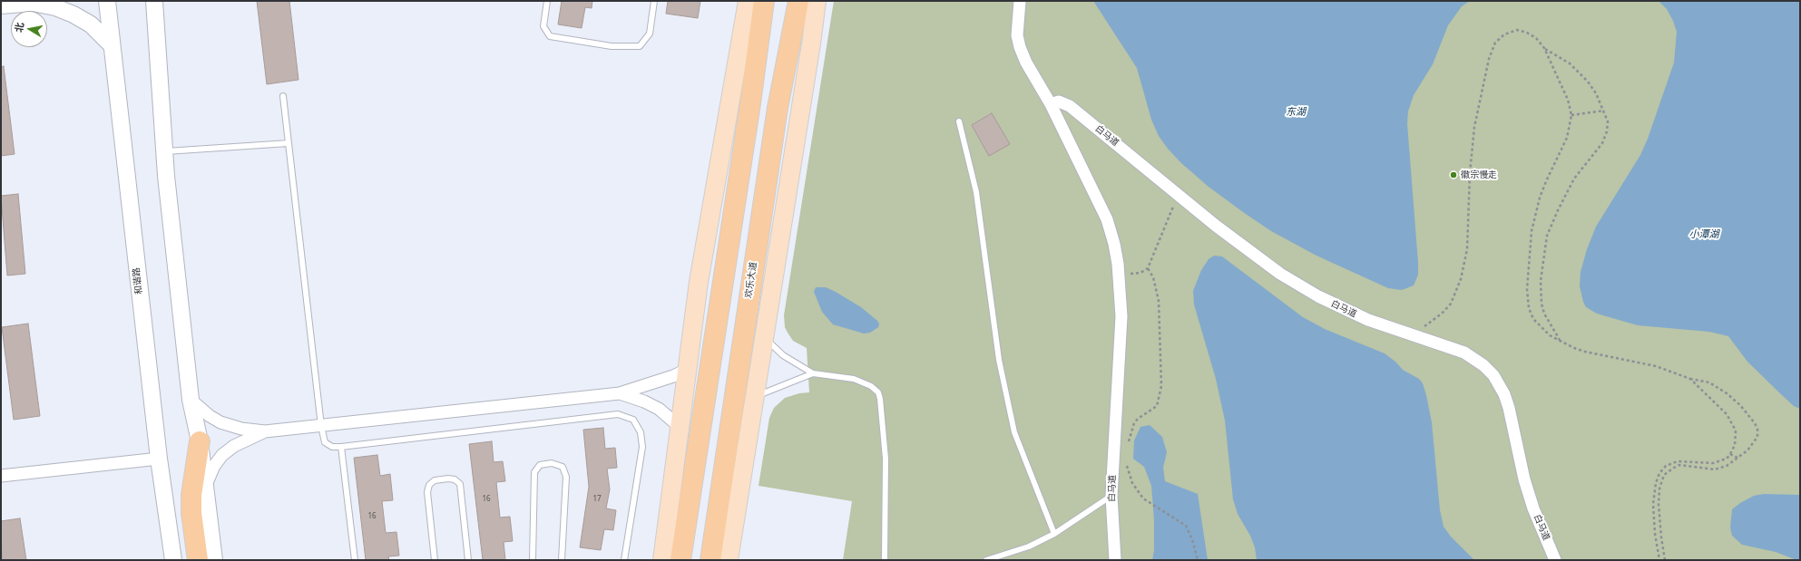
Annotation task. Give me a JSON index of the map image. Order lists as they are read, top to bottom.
{
  "streets": {
    "highway": ["欢乐大道"],
    "main road": ["和谐路"],
    "street": ["白马道"]
  },
  "water": ["东湖", "小潭湖"],
  "places": ["徽宗慢走"],
  "house_numbers": ["16", "17", "16"],
  "north": "left"
}
